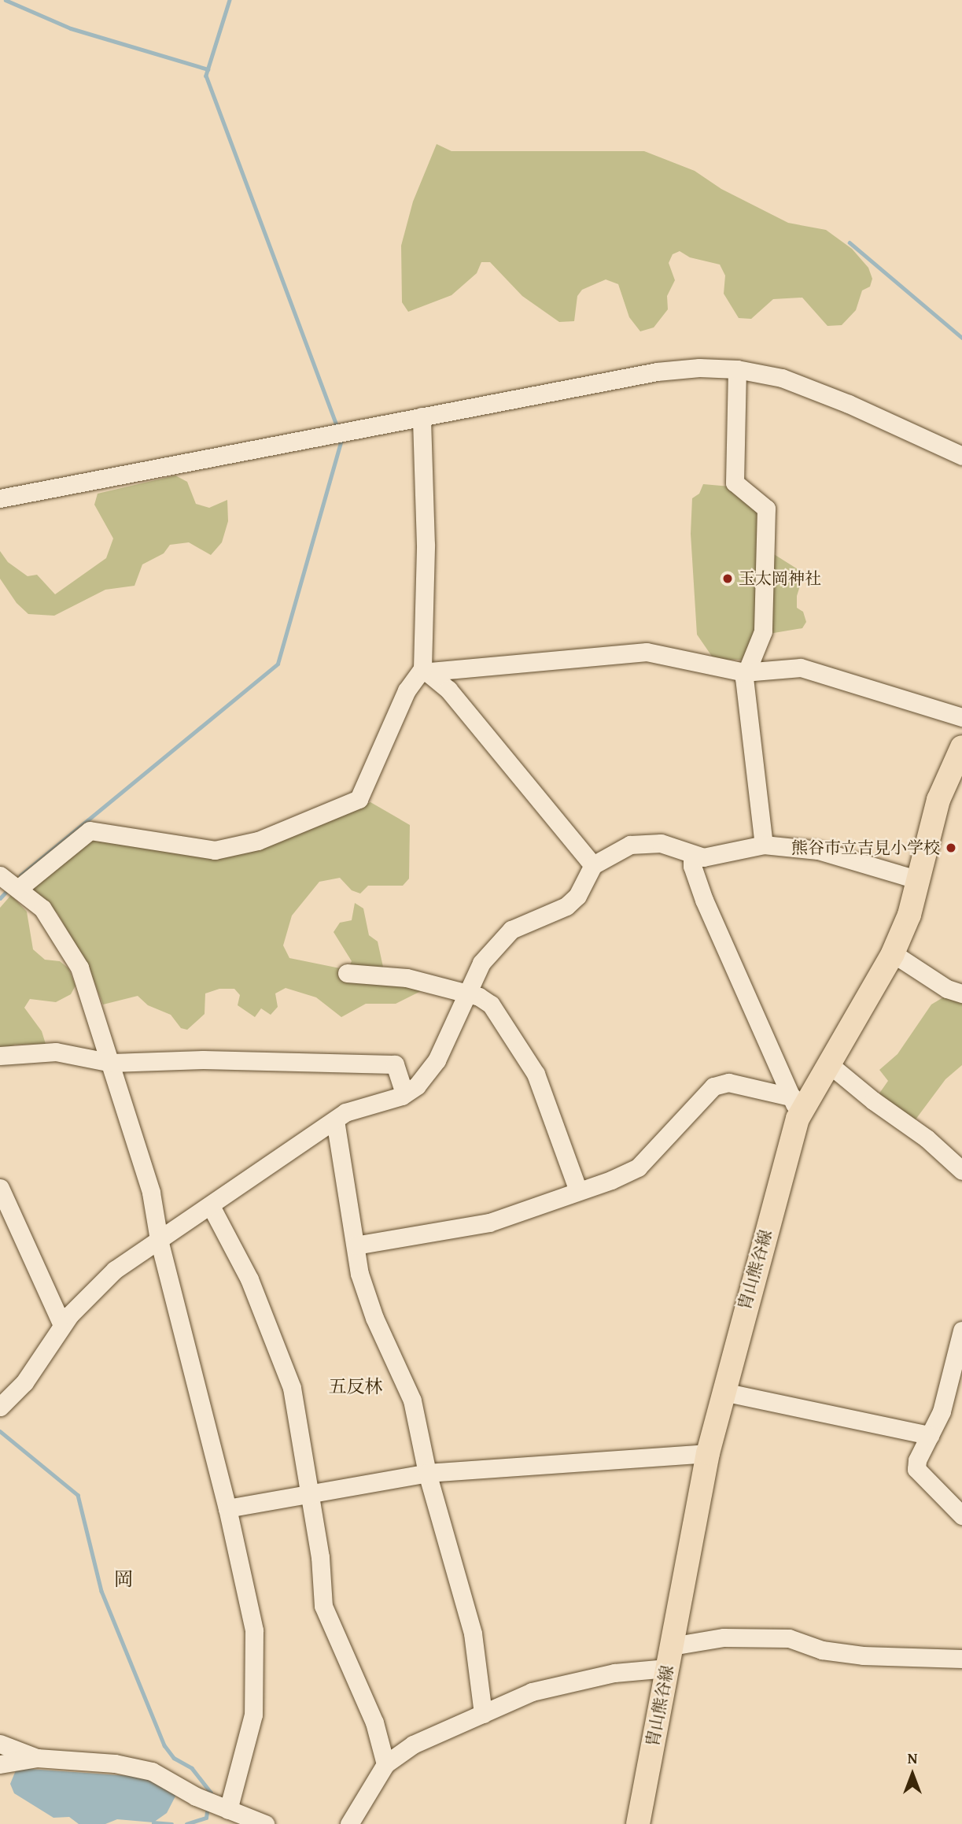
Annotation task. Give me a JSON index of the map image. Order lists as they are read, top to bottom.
{
  "streets": {
    "main road": ["胄山熊谷線"]
  },
  "districts": ["五反林", "岡"],
  "places": ["玉太岡神社", "熊谷市立吉見小学校"],
  "north": "top"
}
